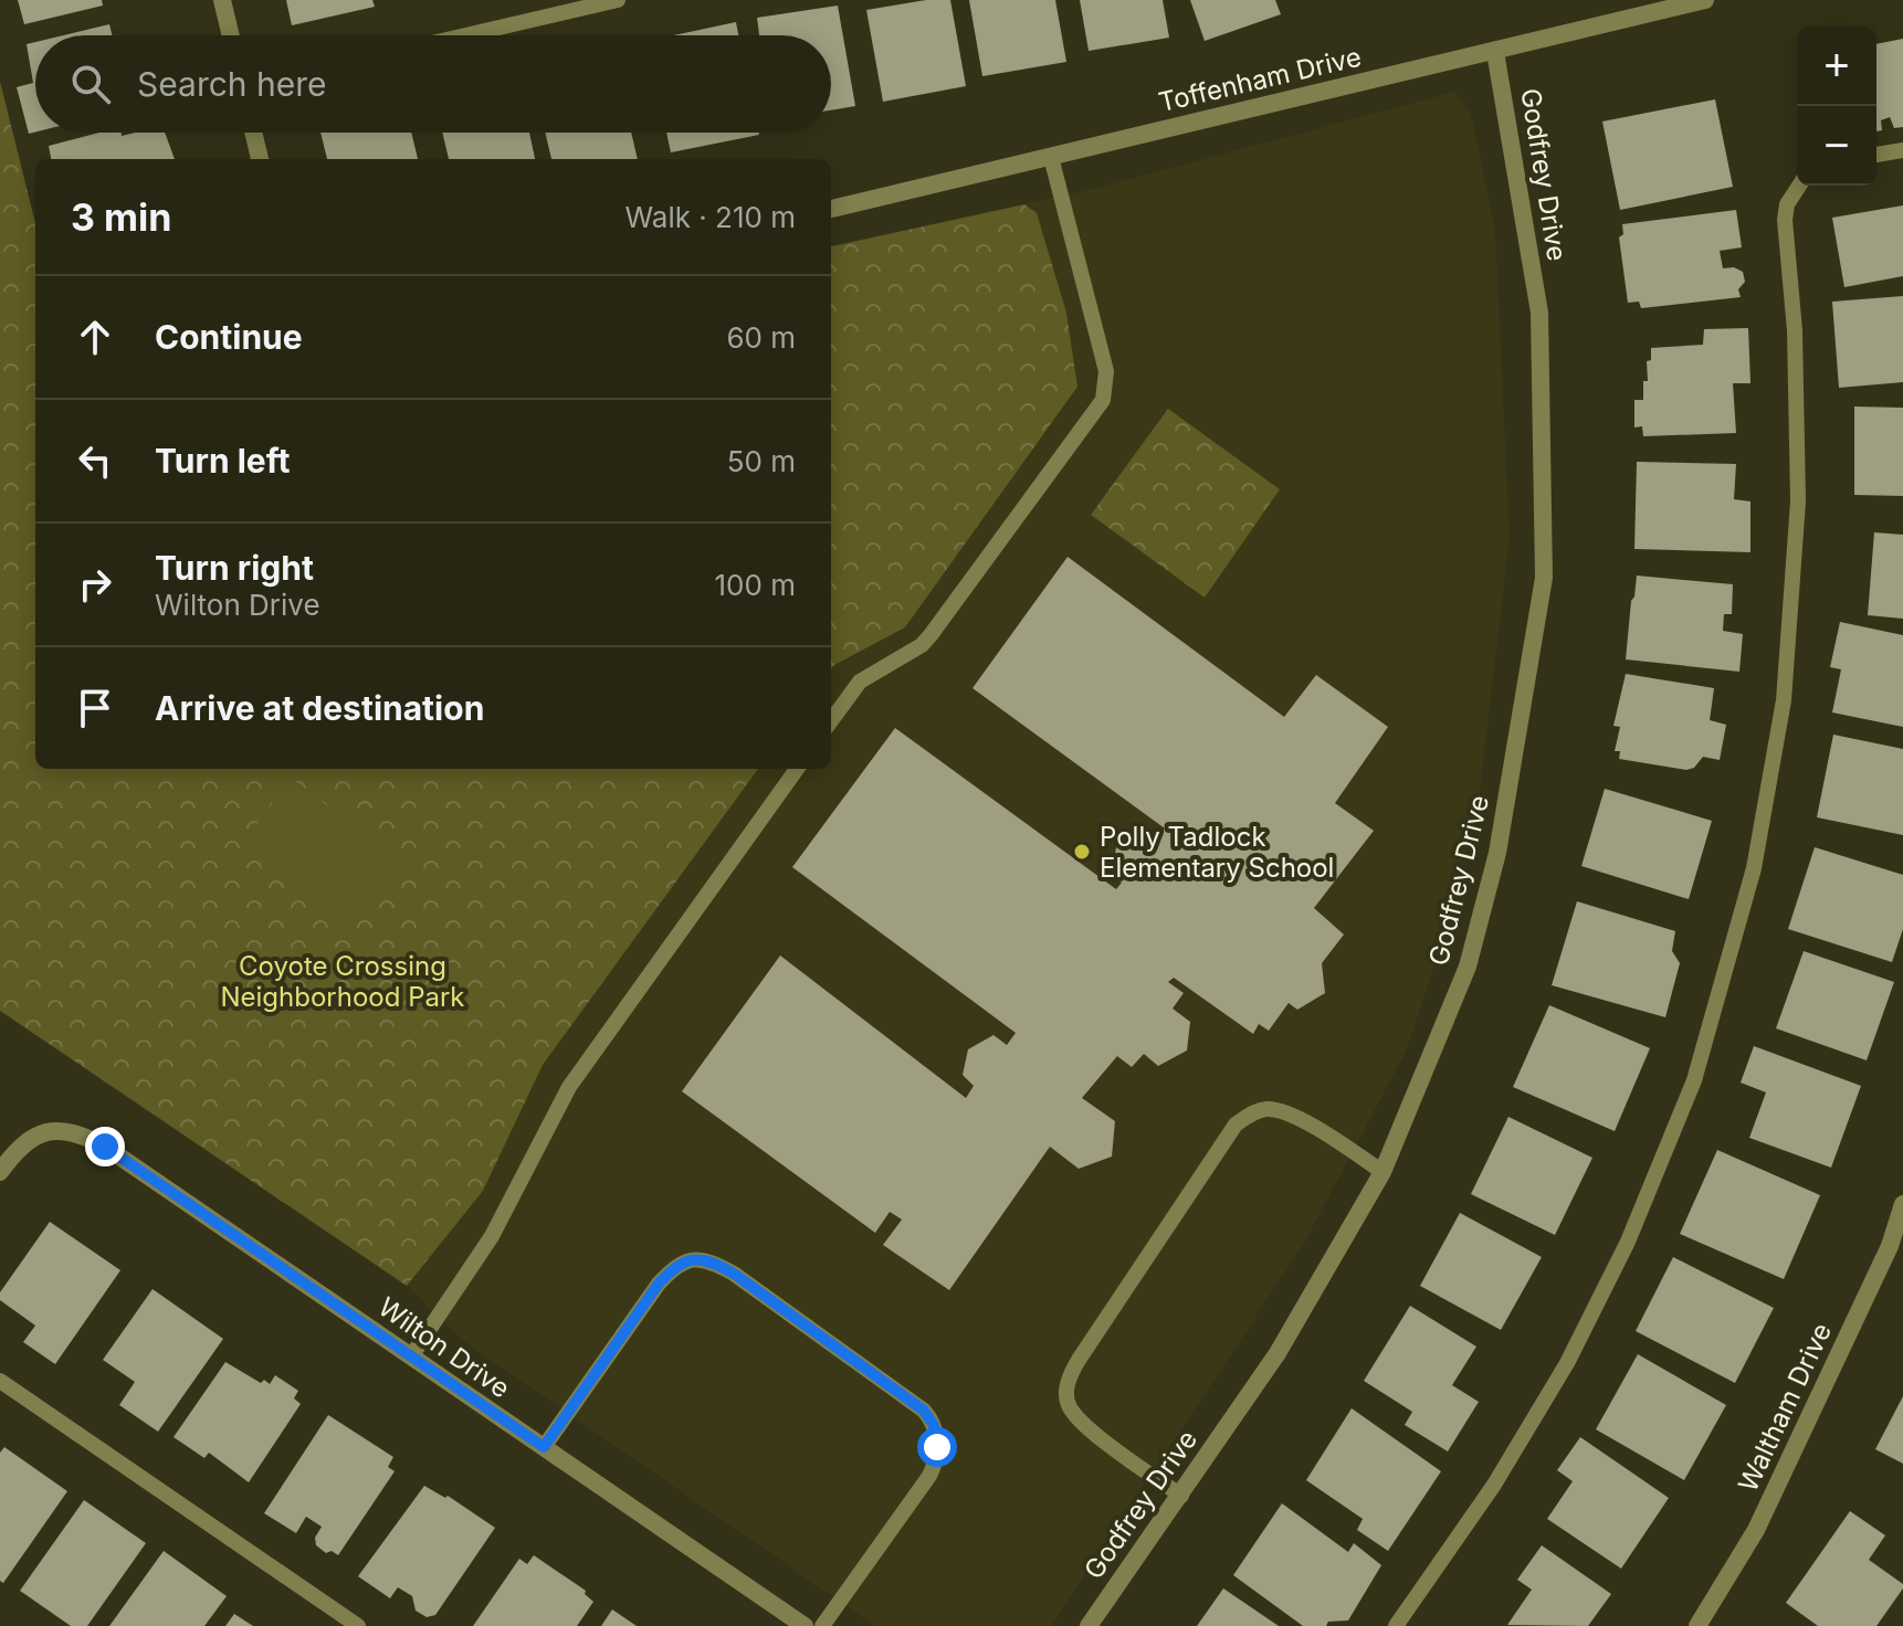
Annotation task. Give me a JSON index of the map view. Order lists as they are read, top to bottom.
{
  "streets": {
    "street": [
      "Toffenham Drive",
      "Godfrey Drive",
      "Wilton Drive",
      "Waltham Drive"
    ]
  },
  "crossings": [
    ["Toffenham Drive", "Godfrey Drive"]
  ],
  "parks": ["Coyote Crossing Neighborhood Park"],
  "places": ["Polly Tadlock Elementary School"],
  "page": {
    "map_buttons": ["+", "−"],
    "search": "Search here",
    "heading": ["3 min", "Walk · 210 m"],
    "list": [
      ["Continue", "60 m"],
      ["Turn left", "50 m"],
      ["Turn right", "Wilton Drive", "100 m"],
      "Arrive at destination"
    ]
  }
}
